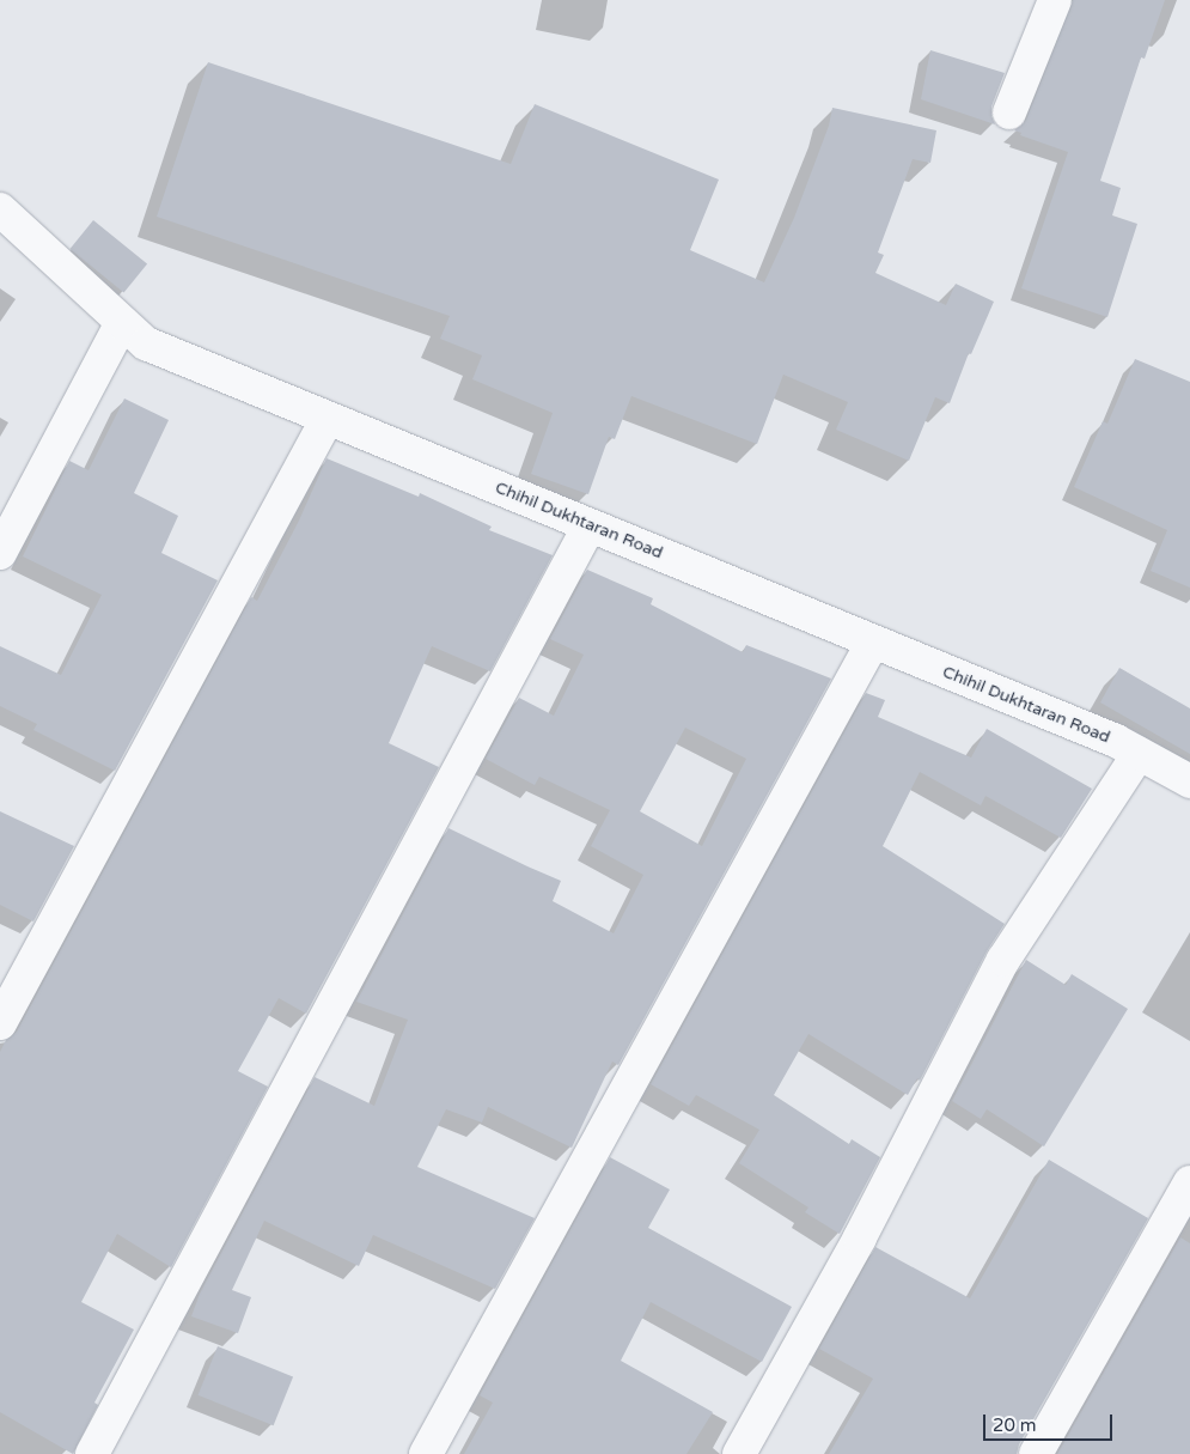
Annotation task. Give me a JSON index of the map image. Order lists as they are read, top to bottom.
{
  "streets": {
    "street": ["Chihil Dukhtaran Road"]
  },
  "scale_bar": "20 m"
}
